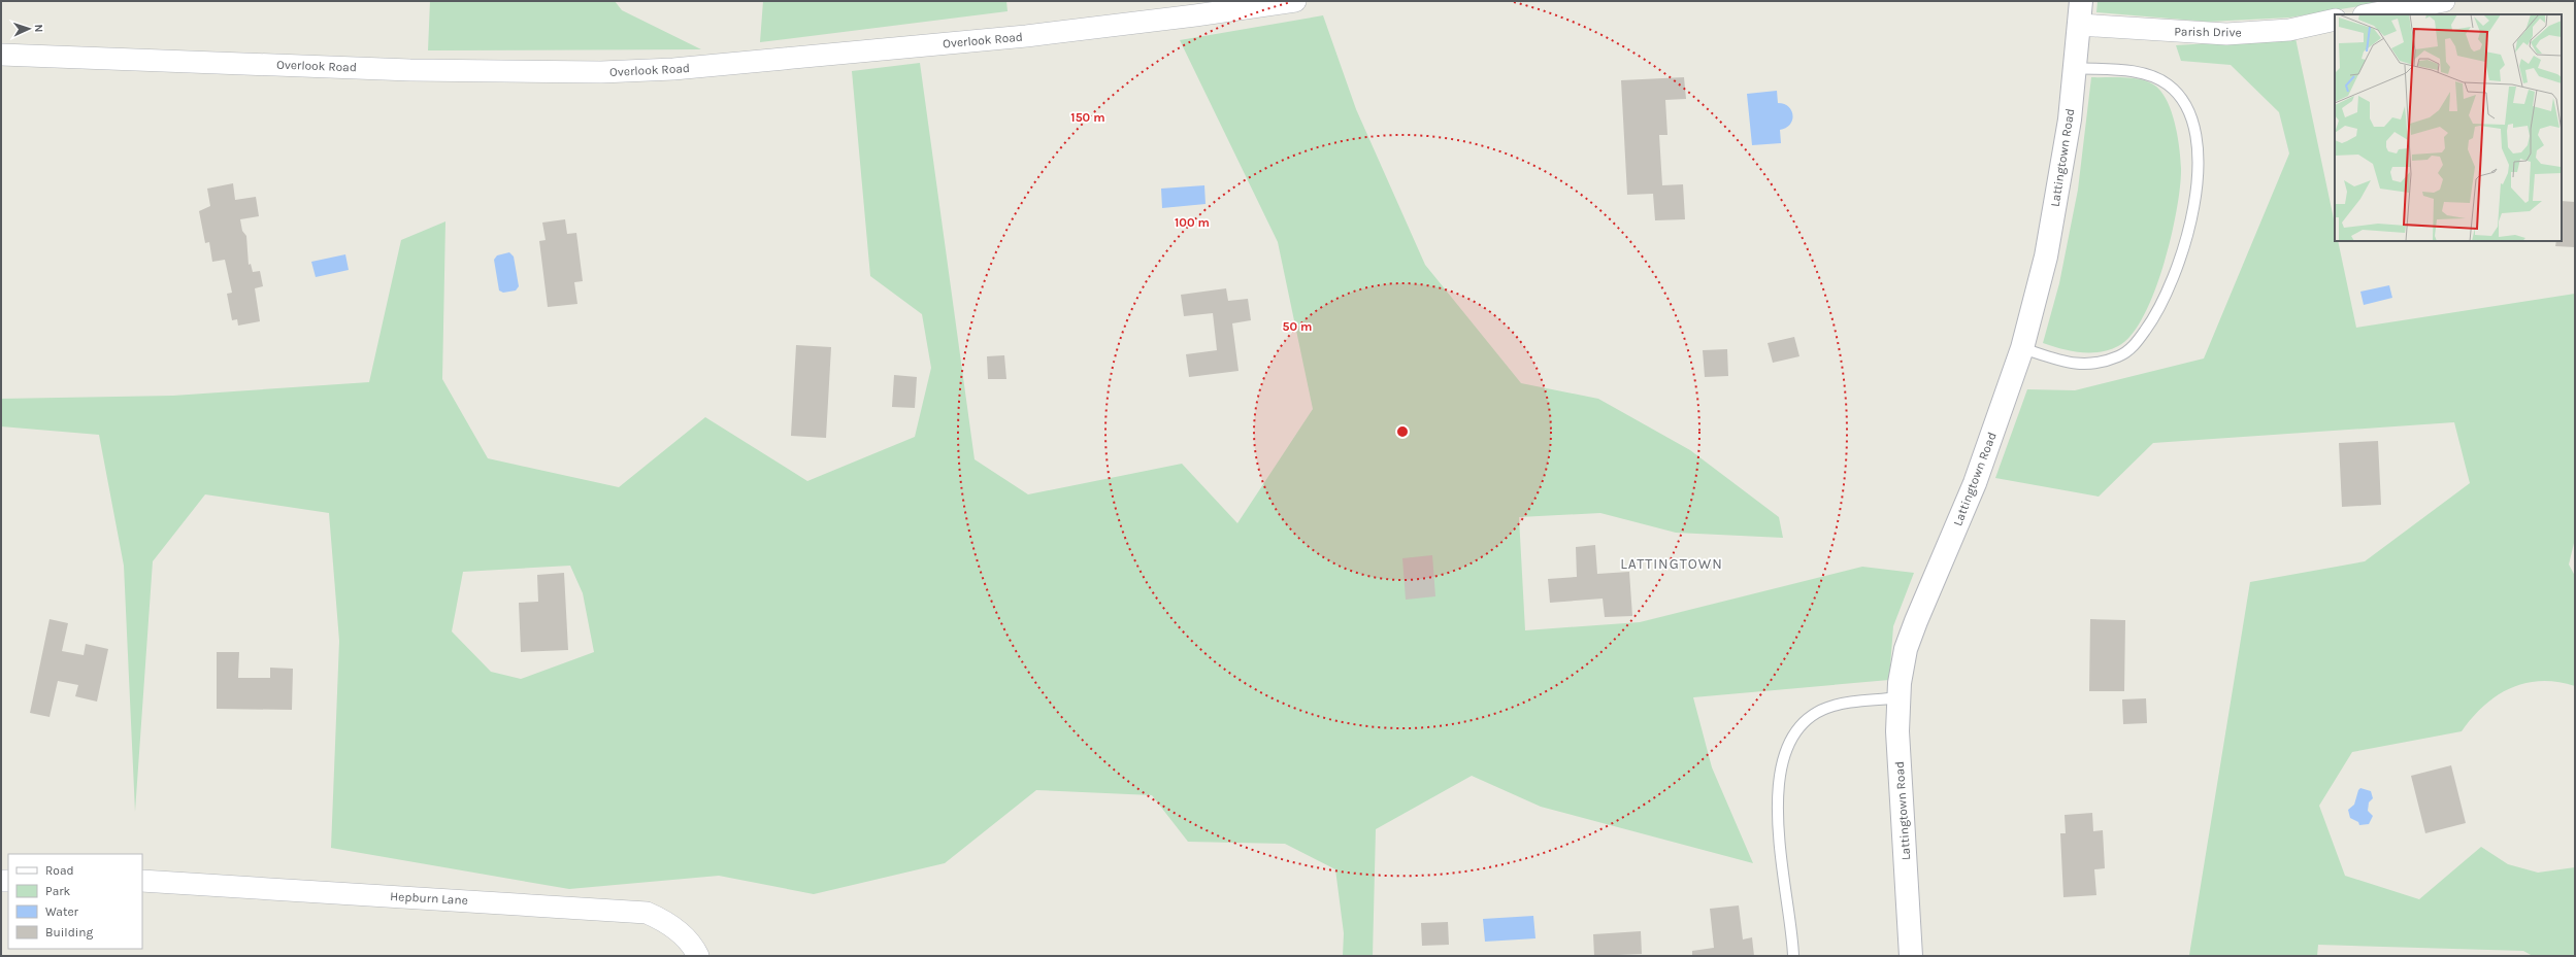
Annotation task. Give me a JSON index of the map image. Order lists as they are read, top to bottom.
{
  "streets": {
    "street": [
      "Parish Drive",
      "Overlook Road",
      "Lattingtown Road",
      "Hepburn Lane"
    ]
  },
  "crossings": [
    ["Parish Drive", "Lattingtown Road"]
  ],
  "districts": ["LATTINGTOWN"],
  "legend": [
    "Road",
    "Park",
    "Water",
    "Building"
  ],
  "north": "right",
  "rings": ["150 m", "100 m", "50 m"]
}
